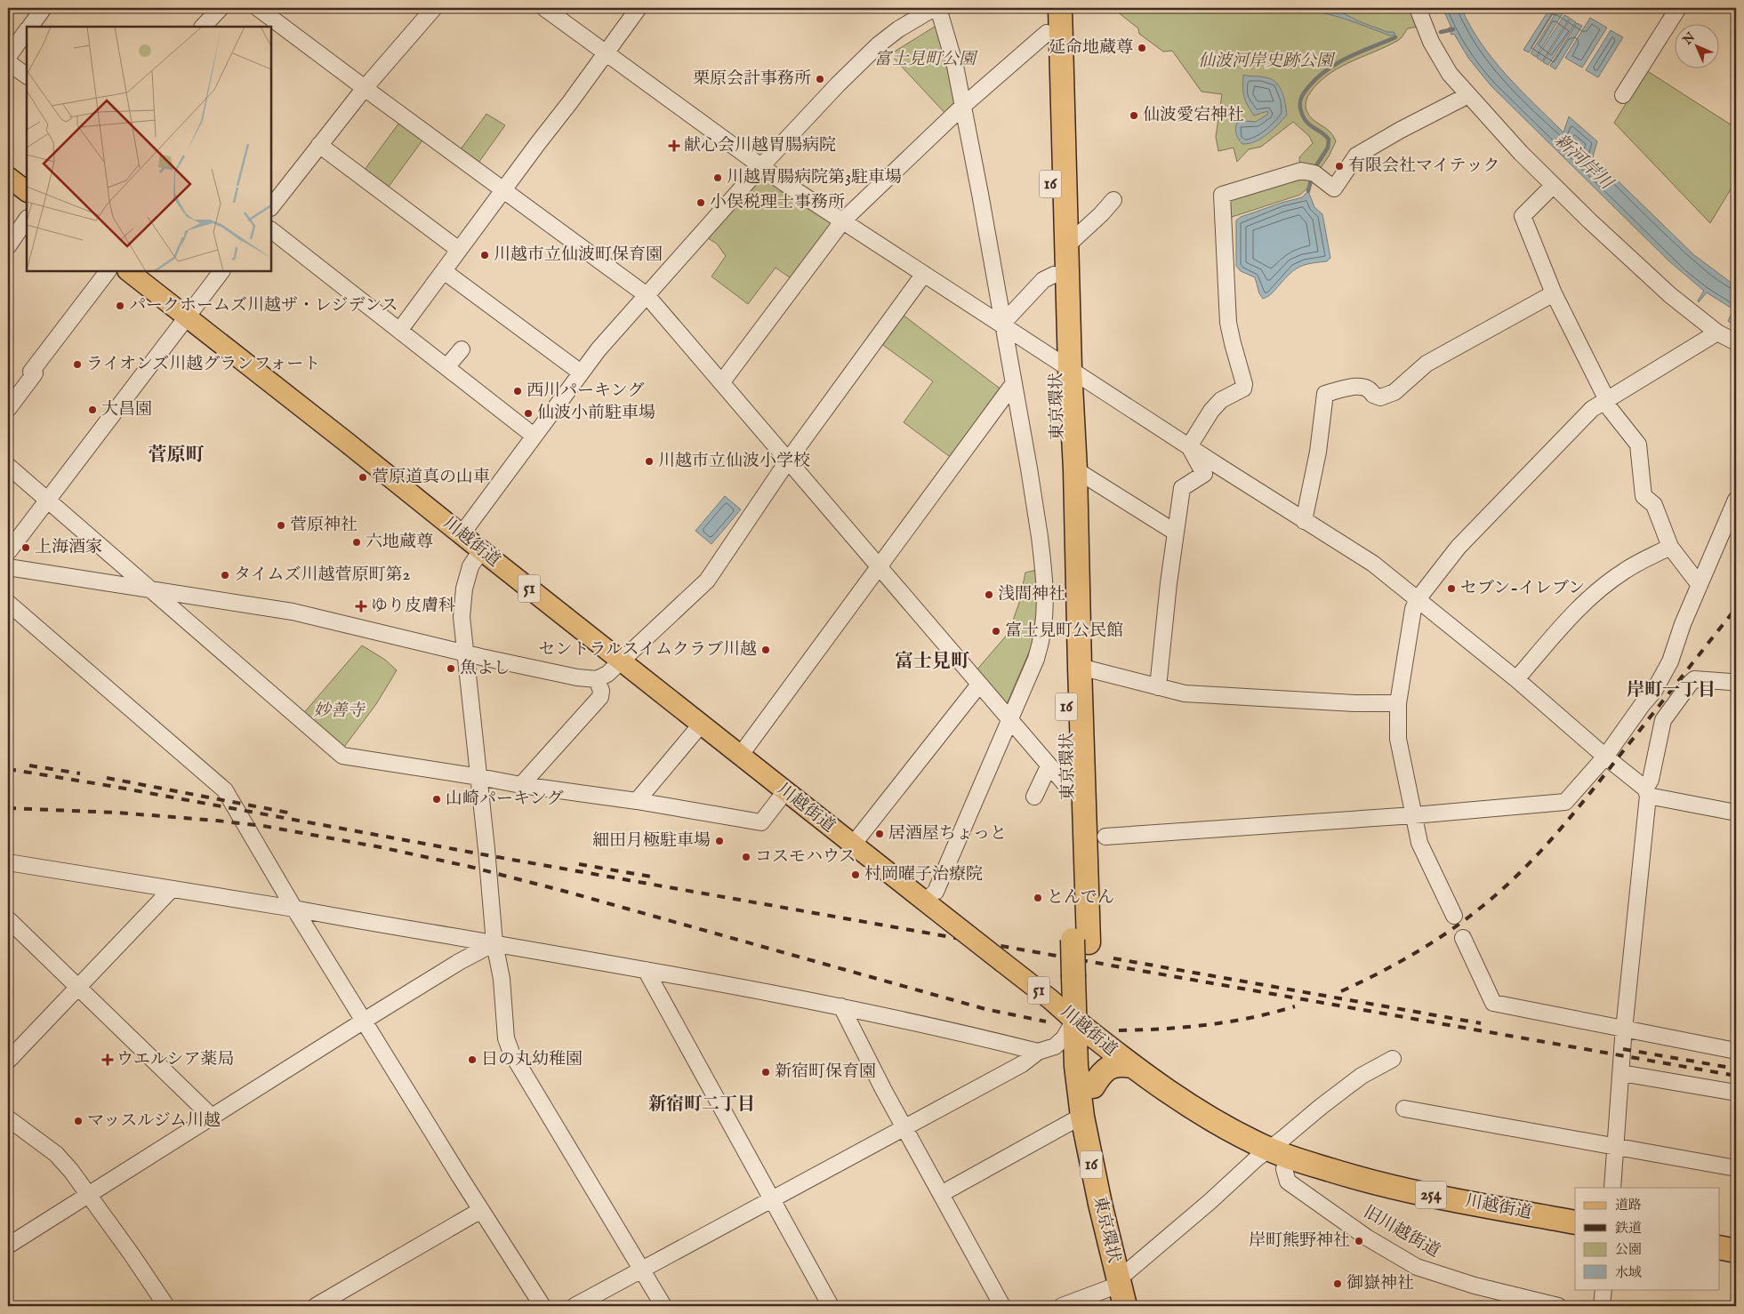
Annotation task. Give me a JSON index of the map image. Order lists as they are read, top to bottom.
{
  "streets": {
    "highway": [
      "16",
      "東京環状",
      "川越街道",
      "254"
    ],
    "main road": ["51"],
    "street": ["旧川越街道"]
  },
  "crossings": [
    ["東京環状", "川越街道"],
    ["川越街道", "旧川越街道"]
  ],
  "districts": [
    "菅原町",
    "富士見町",
    "岸町一丁目",
    "新宿町二丁目"
  ],
  "water": ["新河岸川"],
  "parks": ["富士見町公園", "仙波河岸史跡公園", "妙善寺"],
  "places": {
    "other": [
      "延命地蔵尊",
      "栗原会計事務所",
      "仙波愛宕神社",
      "有限会社マイテック",
      "川越胃腸病院第3駐車場",
      "小俣税理士事務所",
      "川越市立仙波町保育園",
      "パークホームズ川越ザ・レジデンス",
      "ライオンズ川越グランフォート",
      "西川パーキング",
      "大昌園",
      "仙波小前駐車場",
      "川越市立仙波小学校",
      "菅原道真の山車",
      "菅原神社",
      "六地蔵尊",
      "上海酒家",
      "タイムズ川越菅原町第2",
      "セブン-イレブン",
      "浅間神社",
      "富士見町公民館",
      "セントラルスイムクラブ川越",
      "魚よし",
      "山崎パーキング",
      "居酒屋ちょっと",
      "細田月極駐車場",
      "コスモハウス",
      "村岡曜子治療院",
      "とんでん",
      "日の丸幼稚園",
      "新宿町保育園",
      "マッスルジム川越",
      "岸町熊野神社",
      "御嶽神社"
    ],
    "health": ["献心会川越胃腸病院", "ゆり皮膚科", "ウエルシア薬局"]
  },
  "legend": [
    "道路",
    "鉄道",
    "公園",
    "水域"
  ],
  "north": "top left"
}
